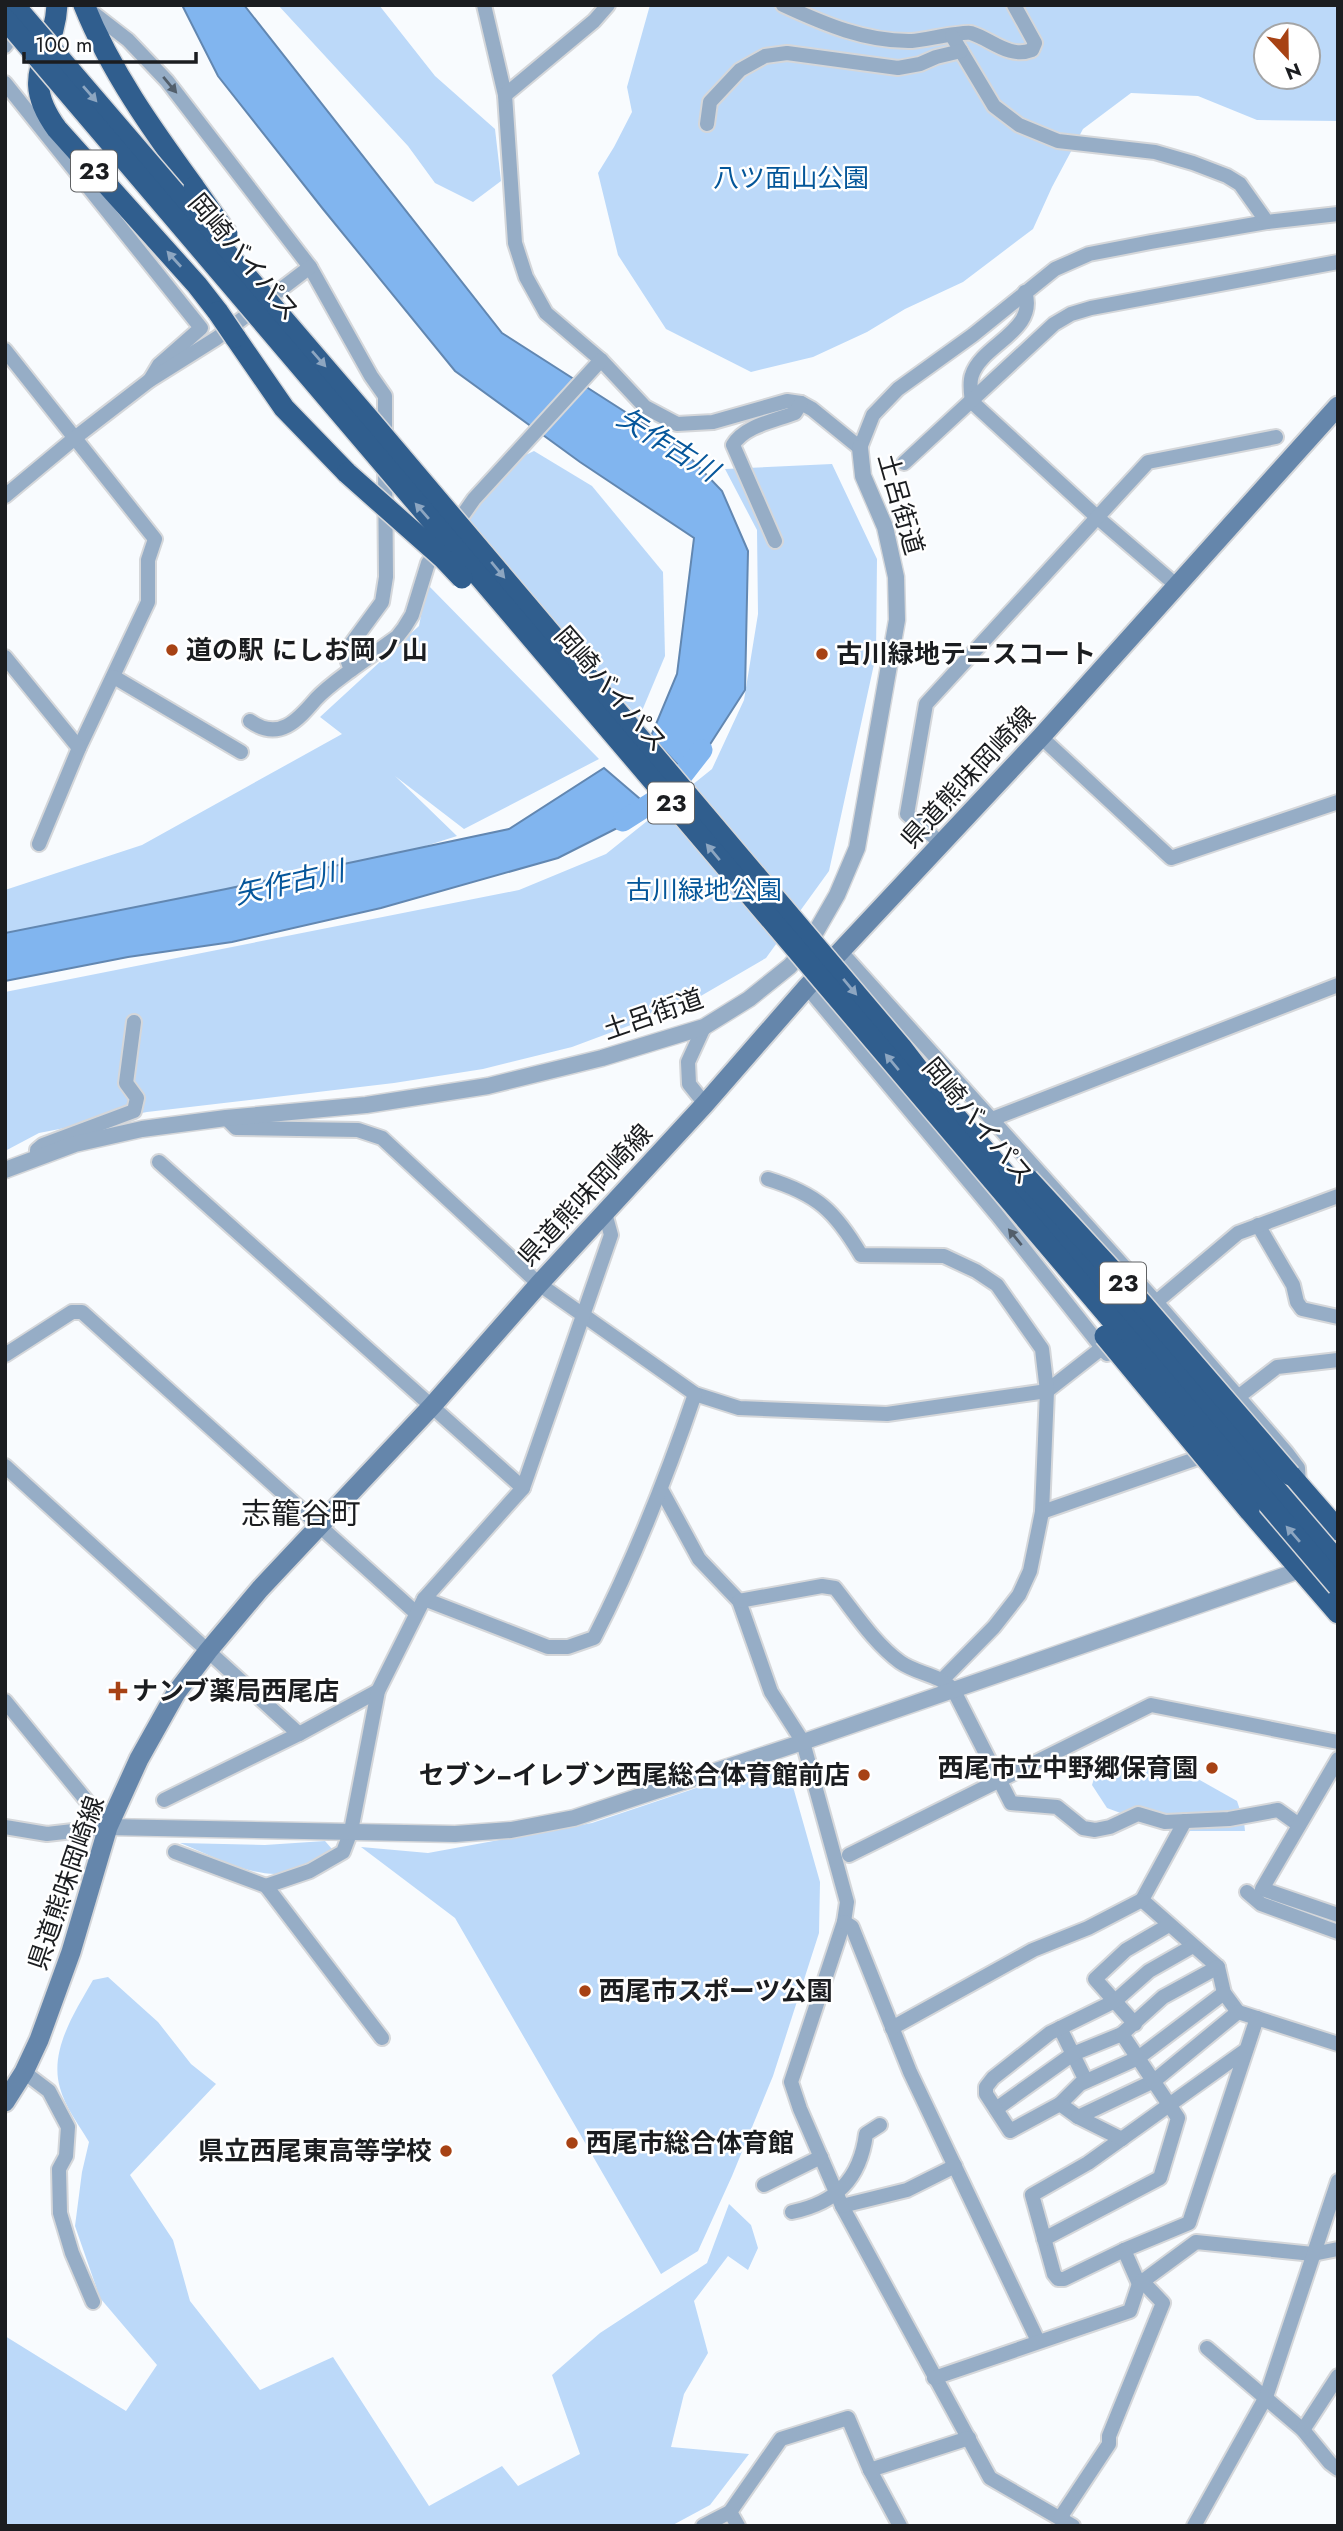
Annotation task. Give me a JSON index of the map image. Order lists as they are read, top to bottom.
{
  "streets": {
    "highway": ["23", "岡崎バイパス"],
    "main road": ["県道熊味岡崎線"],
    "street": ["土呂街道"]
  },
  "crossings": [
    ["23", "岡崎バイパス"]
  ],
  "districts": ["志籠谷町"],
  "water": ["矢作古川"],
  "parks": ["八ツ面山公園", "古川緑地公園"],
  "places": {
    "other": [
      "道の駅 にしお岡ノ山",
      "古川緑地テニスコート",
      "西尾市立中野郷保育園",
      "セブン−イレブン西尾総合体育館前店",
      "西尾市スポーツ公園",
      "西尾市総合体育館",
      "県立西尾東高等学校"
    ],
    "health": ["ナンブ薬局西尾店"]
  },
  "scale_bar": "100 m",
  "north": "bottom"
}
